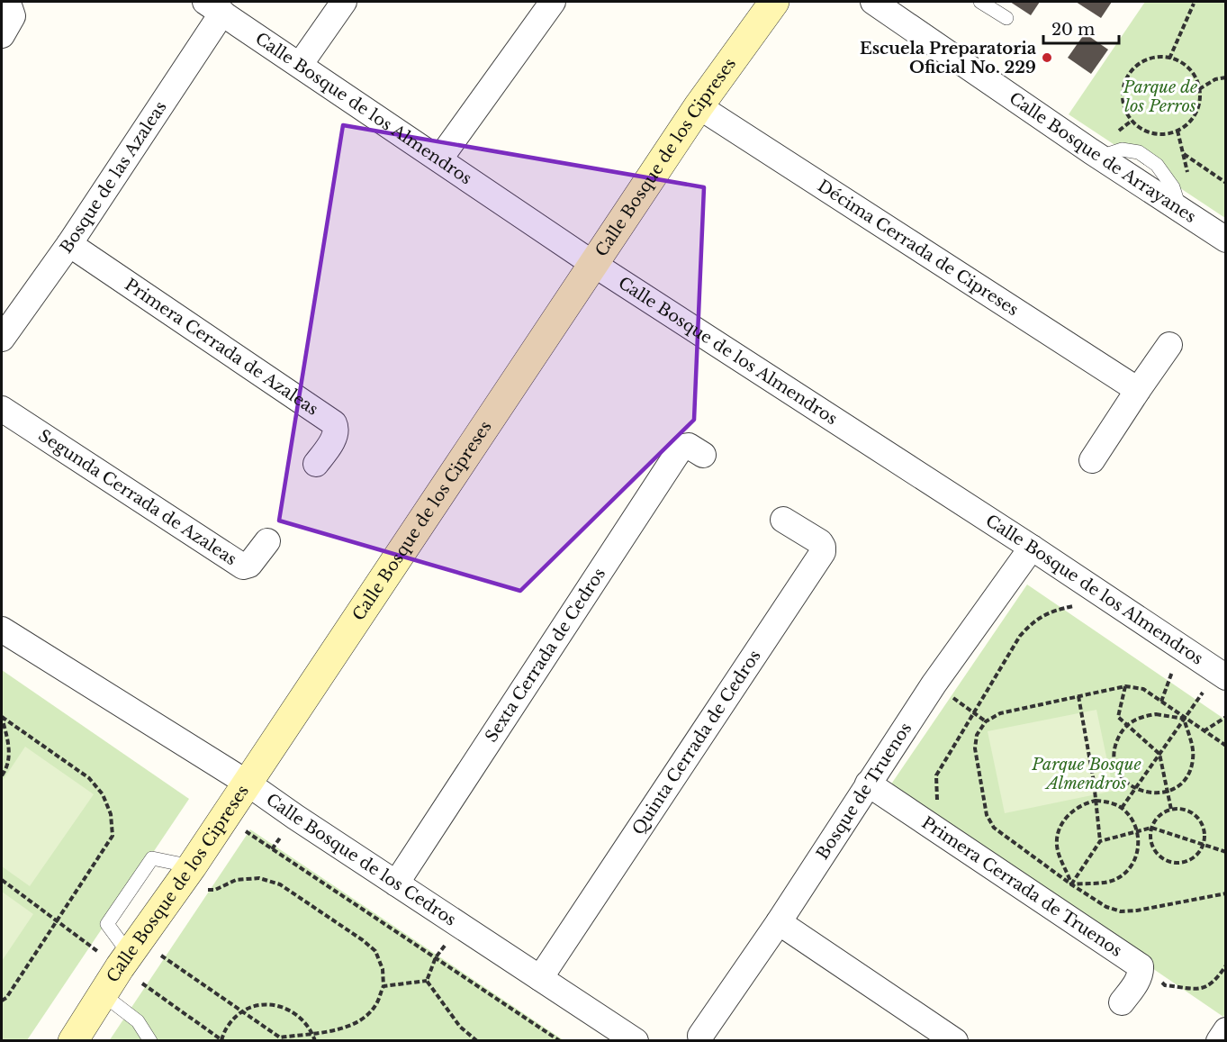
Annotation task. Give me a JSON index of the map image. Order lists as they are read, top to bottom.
{
  "streets": {
    "street": [
      "Calle Bosque de los Almendros",
      "Calle Bosque de los Cipreses",
      "Calle Bosque de Arrayanes",
      "Bosque de las Azaleas",
      "Décima Cerrada de Cipreses",
      "Primera Cerrada de Azaleas",
      "Segunda Cerrada de Azaleas",
      "Sexta Cerrada de Cedros",
      "Quinta Cerrada de Cedros",
      "Bosque de Truenos",
      "Calle Bosque de los Cedros",
      "Primera Cerrada de Truenos"
    ]
  },
  "crossings": [
    ["Calle Bosque de los Almendros", "Calle Bosque de los Cipreses"],
    ["Calle Bosque de los Almendros", "Bosque de las Azaleas"],
    ["Calle Bosque de los Almendros", "Bosque de Truenos"],
    ["Calle Bosque de los Cipreses", "Décima Cerrada de Cipreses"],
    ["Calle Bosque de los Cipreses", "Calle Bosque de los Cedros"],
    ["Bosque de las Azaleas", "Primera Cerrada de Azaleas"],
    ["Sexta Cerrada de Cedros", "Calle Bosque de los Cedros"],
    ["Quinta Cerrada de Cedros", "Calle Bosque de los Cedros"],
    ["Bosque de Truenos", "Primera Cerrada de Truenos"]
  ],
  "parks": ["Parque de los Perros", "Parque Bosque Almendros"],
  "places": ["Escuela Preparatoria Oficial No. 229"],
  "scale_bar": "20 m"
}
